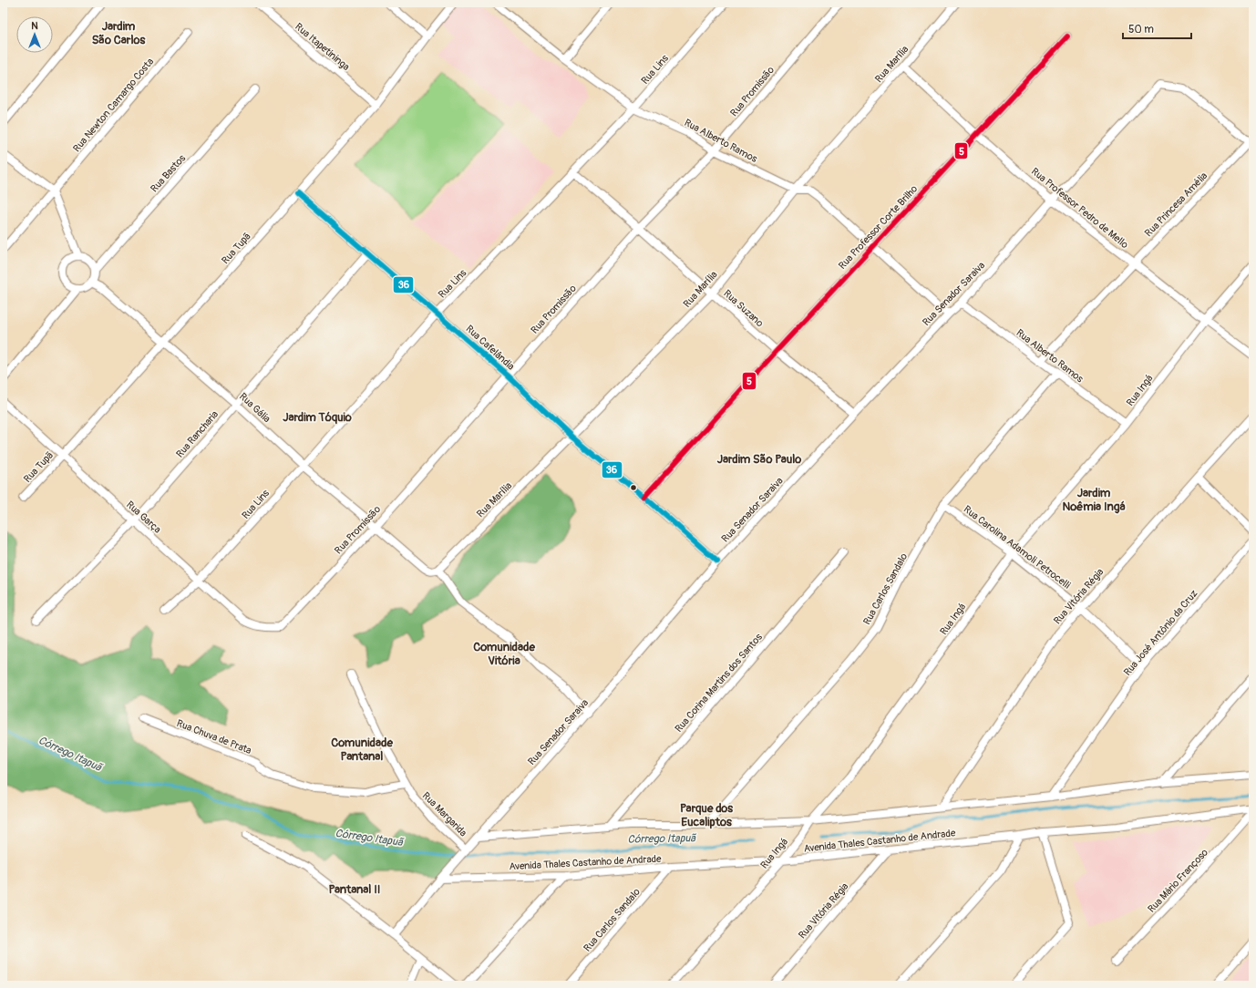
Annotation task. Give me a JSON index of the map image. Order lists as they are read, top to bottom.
{
  "streets": {
    "street": [
      "Rua Itapetininga",
      "Rua Marília",
      "Rua Lins",
      "Rua Promissão",
      "Rua Newton Camargo Costa",
      "Rua Alberto Ramos",
      "Rua Bastos",
      "Rua Princesa Amélia",
      "Rua Professor Pedro de Mello",
      "Rua Professor Corte Brilho",
      "Rua Tupã",
      "Rua Senador Saraiva",
      "Rua Suzano",
      "Rua Cafelândia",
      "Rua Ingá",
      "Rua Gália",
      "Rua Rancharia",
      "Rua Garça",
      "Rua Carolina Adamoli Petrocelli",
      "Rua Carlos Sandalo",
      "Rua Vitória Régia",
      "Rua José Antônio da Cruz",
      "Rua Corina Martins dos Santos",
      "Rua Chuva de Prata",
      "Rua Margarida",
      "Avenida Thales Castanho de Andrade",
      "Rua Mário Françoso"
    ]
  },
  "crossings": [
    ["Rua Itapetininga", "Rua Tupã"],
    ["Rua Marília", "Rua Alberto Ramos"],
    ["Rua Marília", "Rua Professor Pedro de Mello"],
    ["Rua Marília", "Rua Suzano"],
    ["Rua Marília", "Rua Cafelândia"],
    ["Rua Marília", "Rua Gália"],
    ["Rua Lins", "Rua Alberto Ramos"],
    ["Rua Lins", "Rua Suzano"],
    ["Rua Lins", "Rua Cafelândia"],
    ["Rua Lins", "Rua Gália"],
    ["Rua Lins", "Rua Garça"],
    ["Rua Promissão", "Rua Alberto Ramos"],
    ["Rua Promissão", "Rua Suzano"],
    ["Rua Promissão", "Rua Cafelândia"],
    ["Rua Promissão", "Rua Gália"],
    ["Rua Promissão", "Rua Garça"],
    ["Rua Alberto Ramos", "Rua Princesa Amélia"],
    ["Rua Alberto Ramos", "Rua Professor Corte Brilho"],
    ["Rua Alberto Ramos", "Rua Senador Saraiva"],
    ["Rua Alberto Ramos", "Rua Ingá"],
    ["Rua Alberto Ramos", "Rua Carlos Sandalo"],
    ["Rua Bastos", "Rua Gália"],
    ["Rua Princesa Amélia", "Rua Professor Pedro de Mello"],
    ["Rua Princesa Amélia", "Rua Senador Saraiva"],
    ["Rua Professor Pedro de Mello", "Rua Professor Corte Brilho"],
    ["Rua Professor Pedro de Mello", "Rua Senador Saraiva"],
    ["Rua Professor Pedro de Mello", "Rua Ingá"],
    ["Rua Professor Corte Brilho", "Rua Suzano"],
    ["Rua Professor Corte Brilho", "Rua Cafelândia"],
    ["Rua Tupã", "Rua Cafelândia"],
    ["Rua Tupã", "Rua Gália"],
    ["Rua Tupã", "Rua Garça"],
    ["Rua Senador Saraiva", "Rua Suzano"],
    ["Rua Senador Saraiva", "Rua Cafelândia"],
    ["Rua Senador Saraiva", "Rua Margarida"],
    ["Rua Senador Saraiva", "Avenida Thales Castanho de Andrade"],
    ["Rua Cafelândia", "Rua Rancharia"],
    ["Rua Ingá", "Rua Carolina Adamoli Petrocelli"],
    ["Rua Ingá", "Avenida Thales Castanho de Andrade"],
    ["Rua Gália", "Rua Rancharia"],
    ["Rua Rancharia", "Rua Garça"],
    ["Rua Carolina Adamoli Petrocelli", "Rua Carlos Sandalo"],
    ["Rua Carolina Adamoli Petrocelli", "Rua Vitória Régia"],
    ["Rua Carolina Adamoli Petrocelli", "Rua José Antônio da Cruz"],
    ["Rua Carlos Sandalo", "Avenida Thales Castanho de Andrade"],
    ["Rua Vitória Régia", "Avenida Thales Castanho de Andrade"],
    ["Rua Chuva de Prata", "Rua Margarida"],
    ["Avenida Thales Castanho de Andrade", "Rua Mário Françoso"]
  ],
  "districts": [
    "Jardim São Carlos",
    "Jardim Tóquio",
    "Jardim São Paulo",
    "Jardim Noêmia Ingá",
    "Comunidade Vitória",
    "Comunidade Pantanal",
    "Parque dos Eucaliptos",
    "Pantanal II"
  ],
  "water": ["Córrego Itapuã"],
  "lines": ["transit line 5", "transit line 36"],
  "scale_bar": "50 m",
  "north": "top"
}
